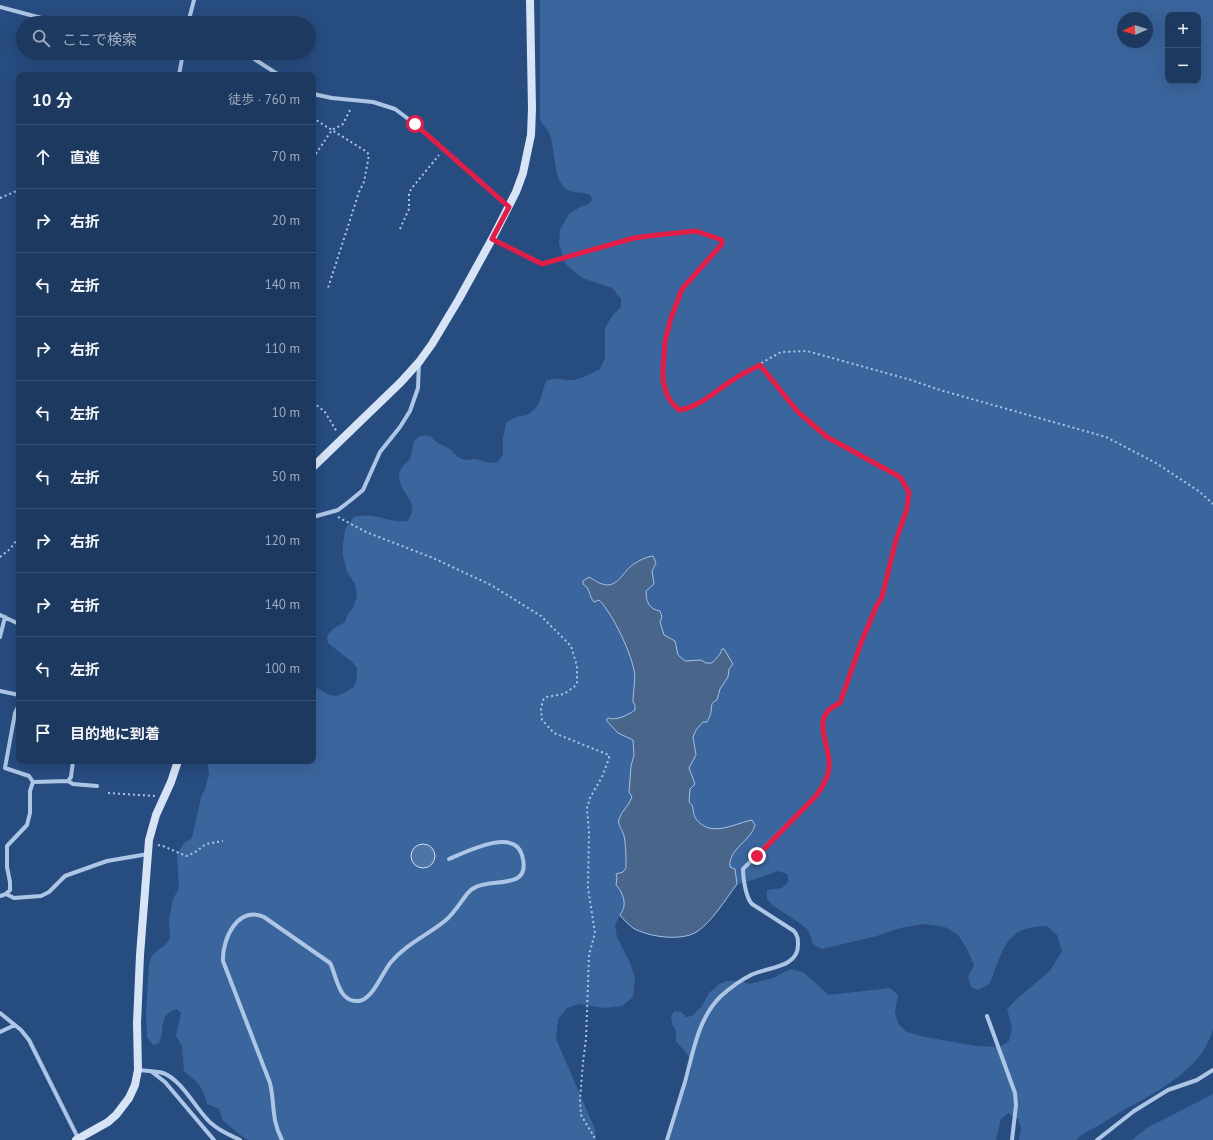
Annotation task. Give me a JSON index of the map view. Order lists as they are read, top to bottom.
{
  "north": "left",
  "page": {
    "map_buttons": ["+", "−"],
    "search": "ここで検索",
    "heading": ["10 分", "徒歩 · 760 m"],
    "list": [
      ["直進", "70 m"],
      ["右折", "20 m"],
      ["左折", "140 m"],
      ["右折", "110 m"],
      ["左折", "10 m"],
      ["左折", "50 m"],
      ["右折", "120 m"],
      ["右折", "140 m"],
      ["左折", "100 m"],
      "目的地に到着"
    ]
  }
}
